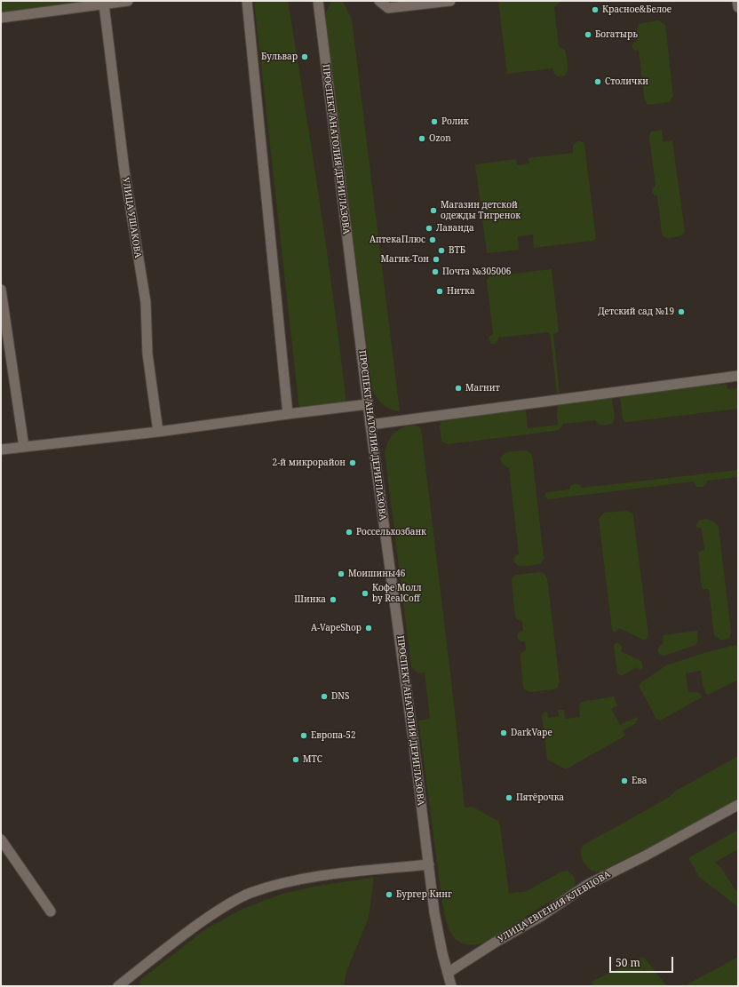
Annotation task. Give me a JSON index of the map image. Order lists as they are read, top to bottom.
{
  "streets": {
    "street": ["ПРОСПЕКТ АНАТОЛИЯ ДЕРИГЛАЗОВА", "УЛИЦА УШАКОВА", "УЛИЦА ЕВГЕНИЯ КЛЕВЦОВА"]
  },
  "crossings": [
    ["ПРОСПЕКТ АНАТОЛИЯ ДЕРИГЛАЗОВА", "УЛИЦА ЕВГЕНИЯ КЛЕВЦОВА"]
  ],
  "places": [
    "Красное&Белое",
    "Богатырь",
    "Бульвар",
    "Столички",
    "Ролик",
    "Ozon",
    "Магазин детской одежды Тигренок",
    "Лаванда",
    "АптекаПлюс",
    "ВТБ",
    "Магик-Тон",
    "Почта №305006",
    "Нитка",
    "Детский сад №19",
    "Магнит",
    "2-й микрорайон",
    "Россельхозбанк",
    "Моишины46",
    "Кофе Молл by RealCoff",
    "Шинка",
    "A-VapeShop",
    "DNS",
    "DarkVape",
    "Европа-52",
    "МТС",
    "Ева",
    "Пятёрочка",
    "Бургер Кинг"
  ],
  "scale_bar": "50 m"
}
